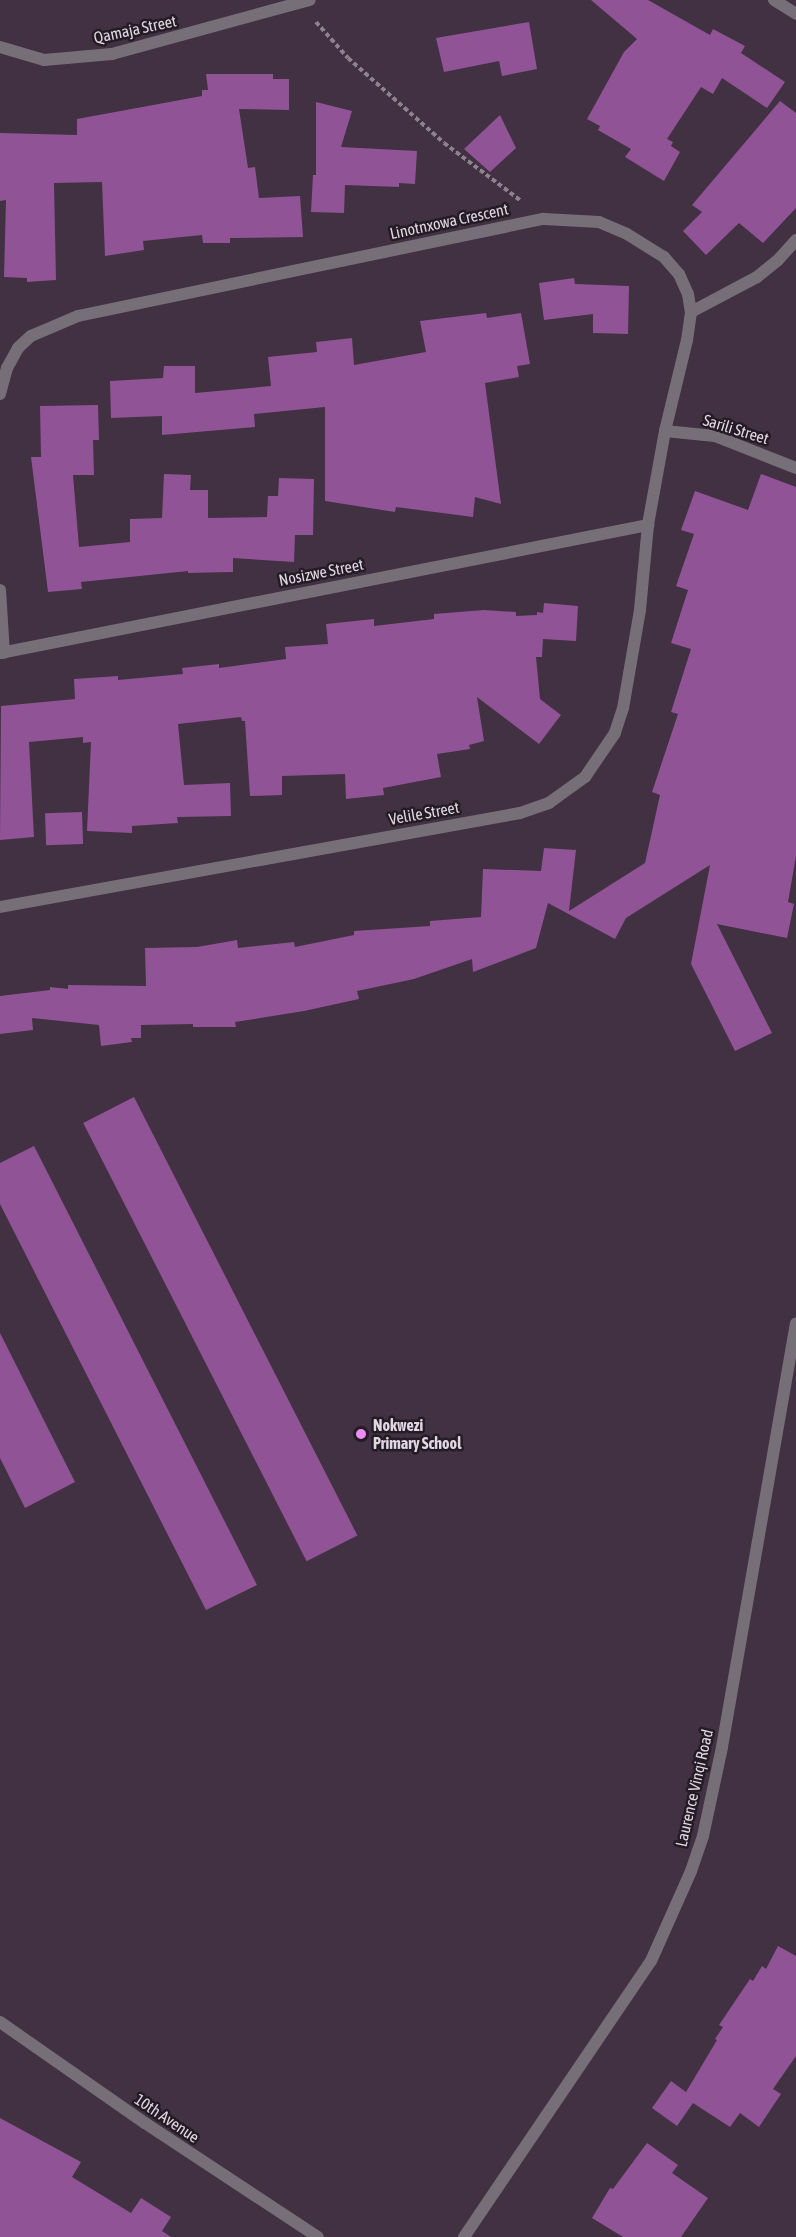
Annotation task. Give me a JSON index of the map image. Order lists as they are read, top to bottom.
{
  "streets": {
    "street": [
      "Qamaja Street",
      "Linotnxowa Crescent",
      "Sarili Street",
      "Nosizwe Street",
      "Velile Street",
      "Laurence Vinqi Road",
      "10th Avenue"
    ]
  },
  "crossings": [
    ["Linotnxowa Crescent", "Sarili Street"],
    ["Linotnxowa Crescent", "Nosizwe Street"],
    ["Linotnxowa Crescent", "Velile Street"],
    ["Nosizwe Street", "Velile Street"]
  ],
  "places": ["Nokwezi Primary School"]
}
